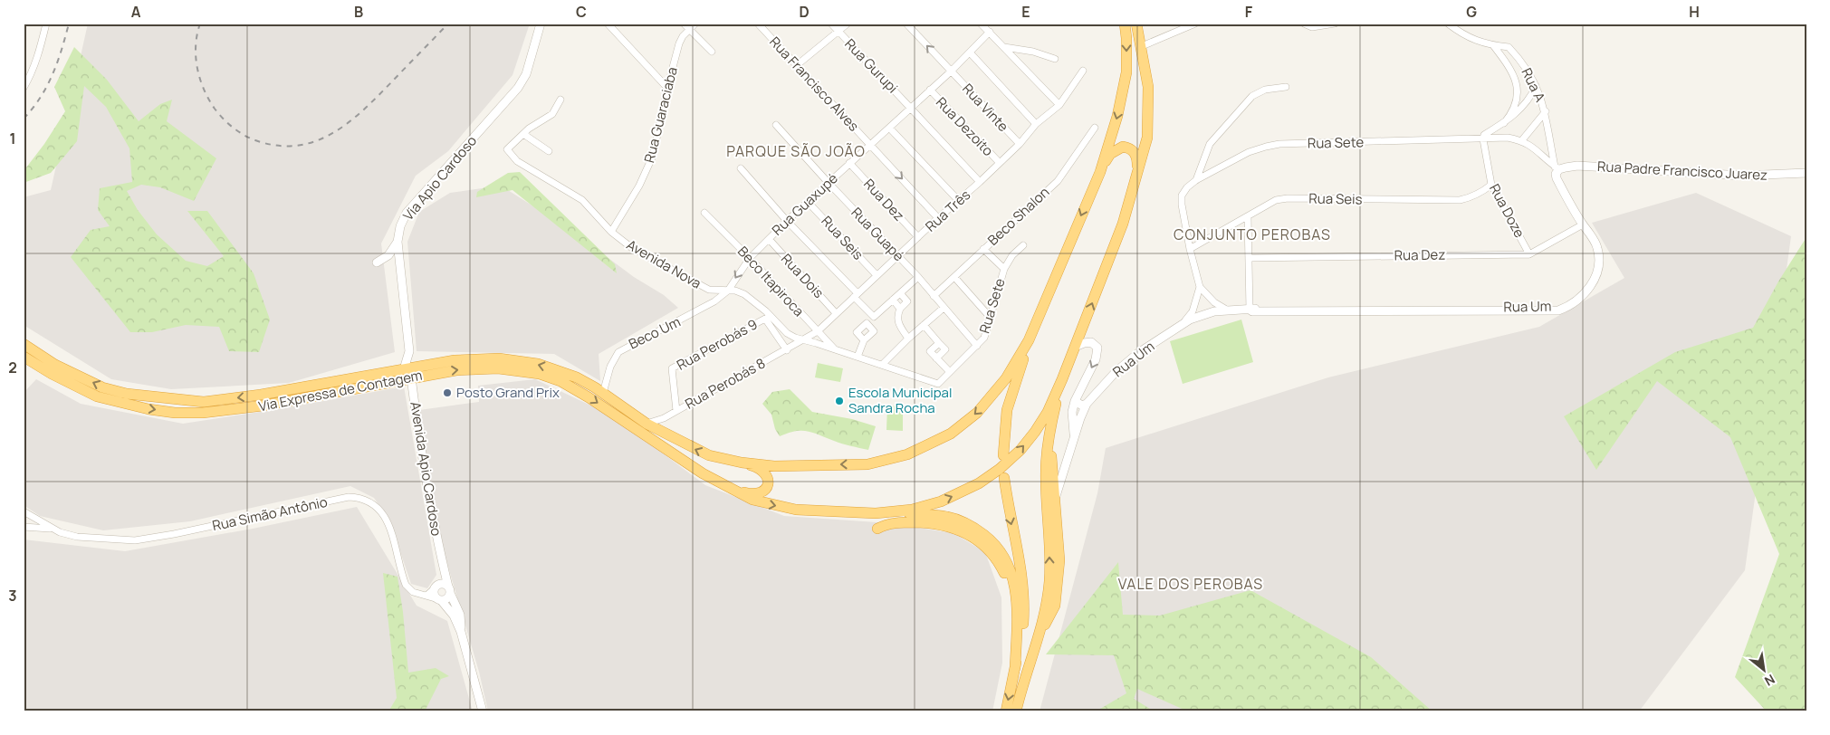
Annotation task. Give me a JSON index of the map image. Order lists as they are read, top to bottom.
{
  "streets": {
    "highway": ["Via Expressa de Contagem"],
    "street": [
      "Rua Gurupi",
      "Rua Francisco Alves",
      "Rua A",
      "Rua Vinte",
      "Rua Guaraciaba",
      "Rua Dezoito",
      "Rua Sete",
      "Rua Padre Francisco Juarez",
      "Via Apio Cardoso",
      "Rua Seis",
      "Rua Dez",
      "Rua Guaxupé",
      "Rua Três",
      "Rua Doze",
      "Beco Shalon",
      "Rua Guapé",
      "Avenida Nova",
      "Rua Dois",
      "Beco Itapiroca",
      "Rua Um",
      "Beco Um",
      "Rua Perobás 9",
      "Rua Perobás 8",
      "Avenida Apio Cardoso",
      "Rua Simão Antônio"
    ]
  },
  "crossings": [
    ["Rua Gurupi", "Rua Guaxupé"],
    ["Rua Gurupi", "Rua Três"],
    ["Rua Francisco Alves", "Rua Guaxupé"],
    ["Rua Francisco Alves", "Rua Três"],
    ["Rua A", "Rua Padre Francisco Juarez"],
    ["Rua A", "Rua Um"],
    ["Rua Vinte", "Rua Guaxupé"],
    ["Rua Vinte", "Rua Três"],
    ["Rua Guaraciaba", "Avenida Nova"],
    ["Rua Dezoito", "Rua Guaxupé"],
    ["Rua Dezoito", "Rua Três"],
    ["Rua Sete", "Rua Seis"],
    ["Rua Sete", "Rua Doze"],
    ["Rua Sete", "Rua Guapé"],
    ["Rua Sete", "Avenida Nova"],
    ["Rua Sete", "Rua Um"],
    ["Rua Padre Francisco Juarez", "Rua Um"],
    ["Via Apio Cardoso", "Via Expressa de Contagem"],
    ["Via Apio Cardoso", "Avenida Apio Cardoso"],
    ["Rua Seis", "Rua Guaxupé"],
    ["Rua Seis", "Rua Três"],
    ["Rua Seis", "Rua Doze"],
    ["Rua Dez", "Rua Guaxupé"],
    ["Rua Dez", "Rua Três"],
    ["Rua Dez", "Rua Doze"],
    ["Rua Dez", "Rua Um"],
    ["Rua Guaxupé", "Rua Guapé"],
    ["Rua Guaxupé", "Avenida Nova"],
    ["Rua Guaxupé", "Rua Dois"],
    ["Rua Guaxupé", "Beco Itapiroca"],
    ["Rua Guaxupé", "Beco Um"],
    ["Rua Três", "Rua Guapé"],
    ["Rua Três", "Avenida Nova"],
    ["Rua Três", "Rua Dois"],
    ["Rua Três", "Beco Itapiroca"],
    ["Rua Três", "Rua Perobás 8"],
    ["Beco Shalon", "Rua Guapé"],
    ["Avenida Nova", "Beco Itapiroca"],
    ["Avenida Nova", "Beco Um"],
    ["Avenida Nova", "Rua Perobás 8"],
    ["Beco Um", "Via Expressa de Contagem"],
    ["Rua Perobás 9", "Rua Perobás 8"],
    ["Rua Perobás 8", "Via Expressa de Contagem"],
    ["Via Expressa de Contagem", "Avenida Apio Cardoso"],
    ["Avenida Apio Cardoso", "Rua Simão Antônio"]
  ],
  "one_way": ["Rua Vinte"],
  "districts": ["PARQUE SÃO JOÃO", "CONJUNTO PEROBAS", "VALE DOS PEROBAS"],
  "places": ["Posto Grand Prix", "Escola Municipal Sandra Rocha"],
  "north": "bottom right",
  "grid": {
    "columns": [
      "A",
      "B",
      "C",
      "D",
      "E",
      "F",
      "G",
      "H"
    ],
    "rows": ["1", "2", "3"]
  }
}
